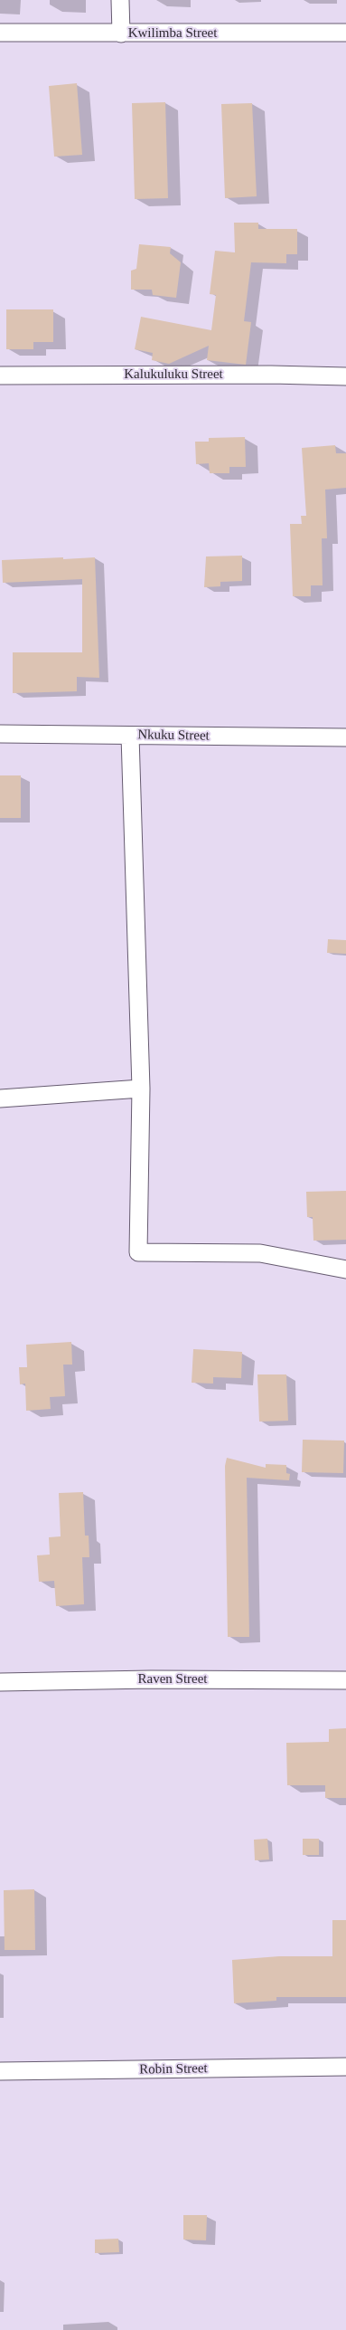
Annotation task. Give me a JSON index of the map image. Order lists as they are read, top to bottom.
{
  "streets": {
    "street": [
      "Kwilimba Street",
      "Kalukuluku Street",
      "Nkuku Street",
      "Raven Street",
      "Robin Street"
    ]
  }
}
